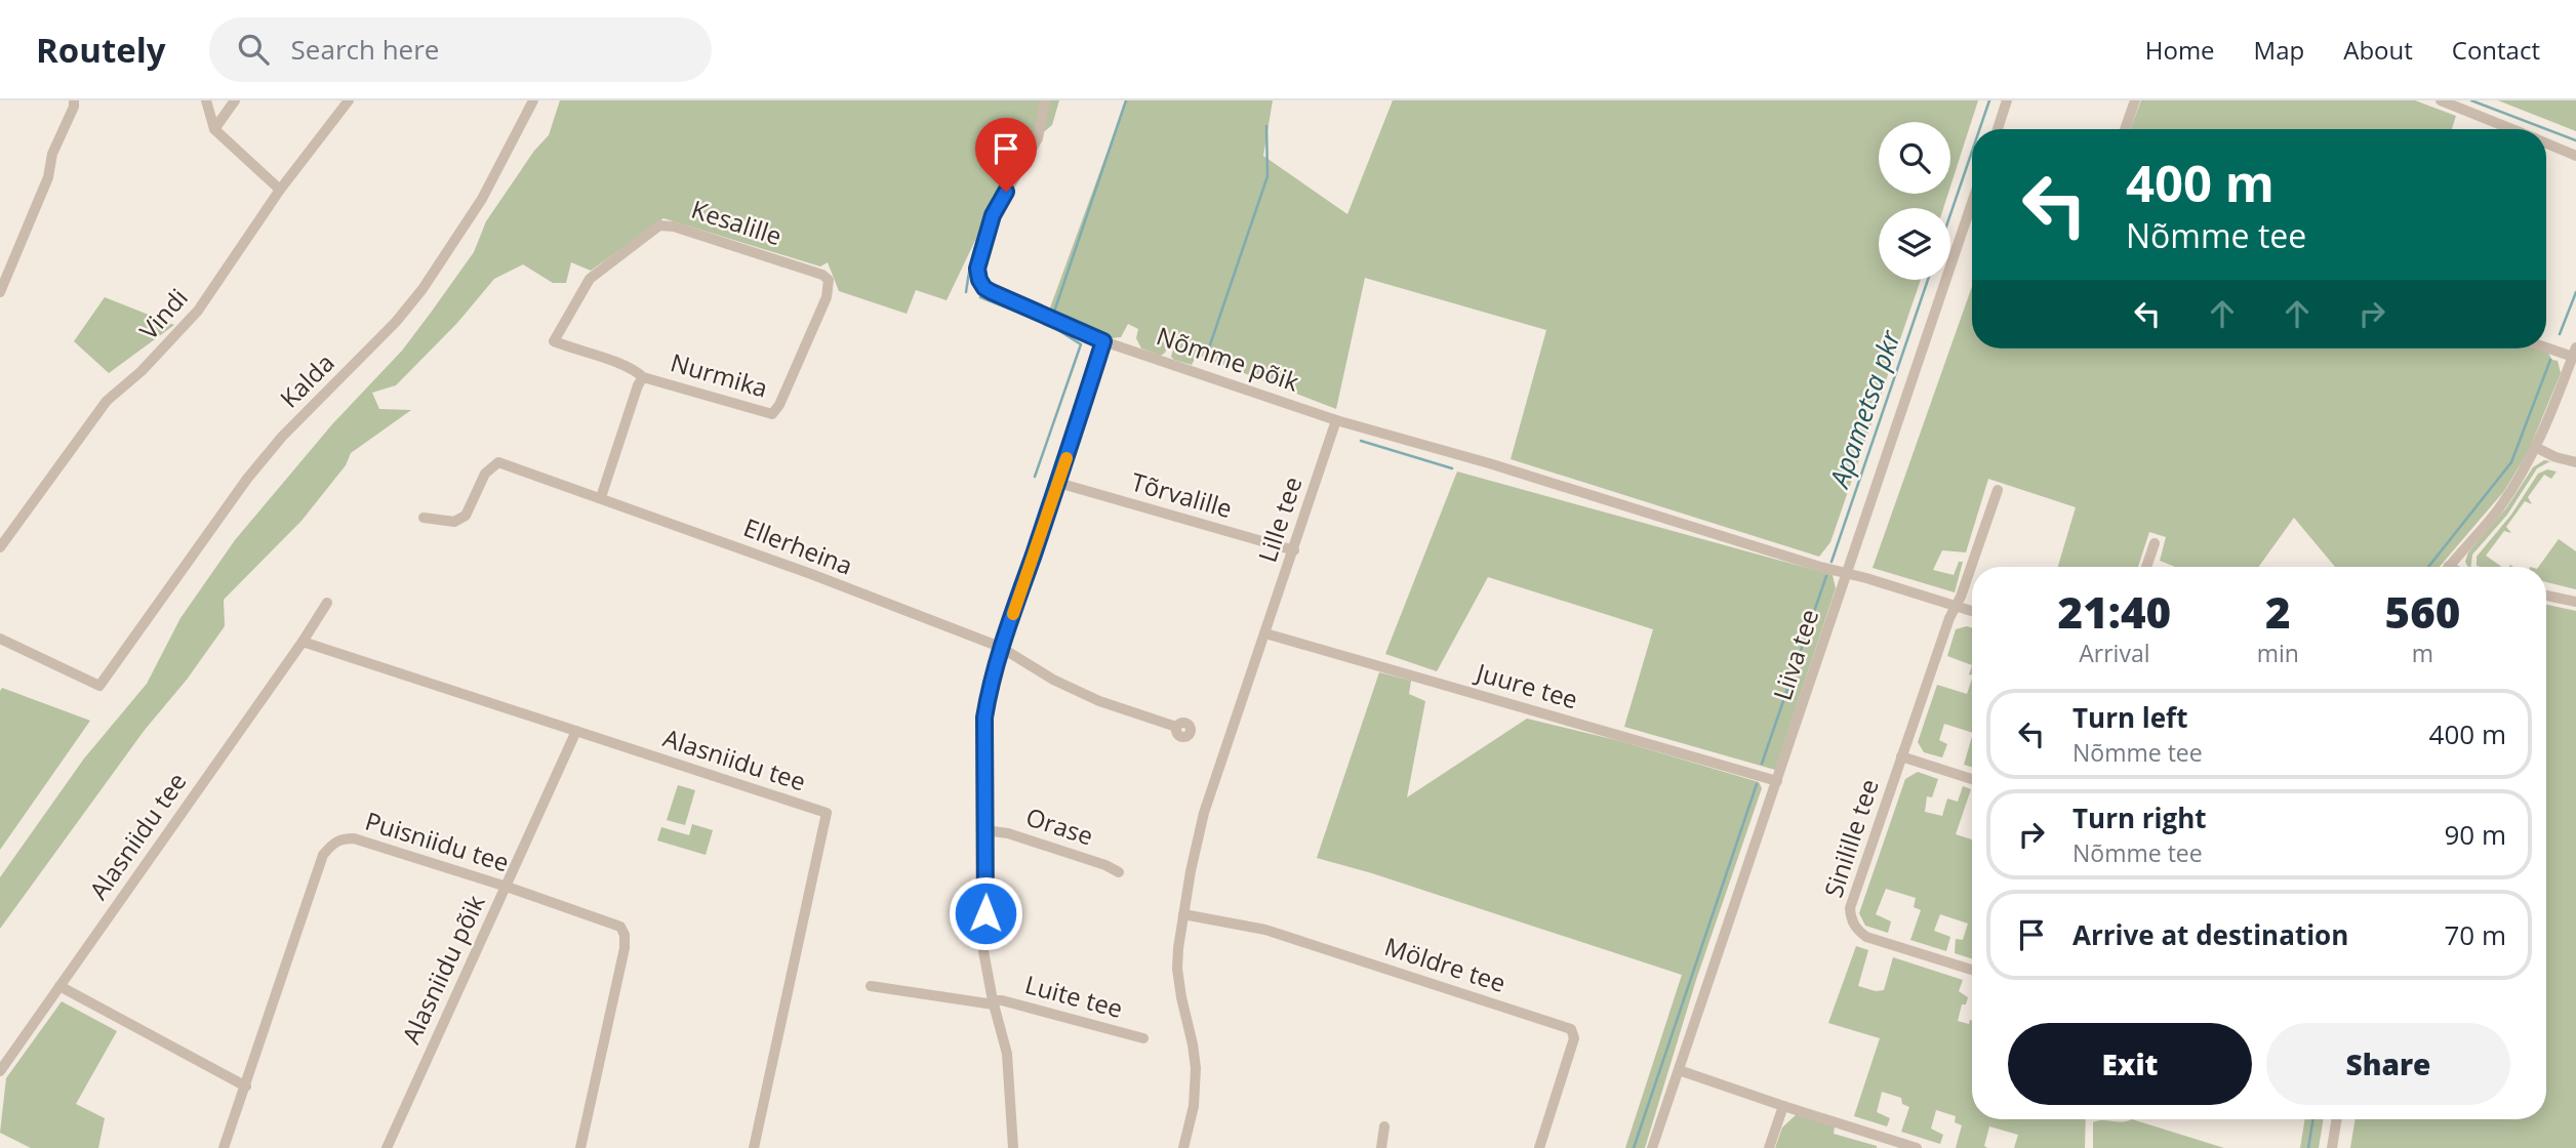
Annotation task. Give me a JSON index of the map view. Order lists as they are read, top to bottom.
{
  "streets": {
    "street": [
      "Kesalille",
      "Vindi",
      "Nõmme põik",
      "Nurmika",
      "Kalda",
      "Tõrvalille",
      "Lille tee",
      "Ellerheina",
      "Liiva tee",
      "Juure tee",
      "Alasniidu tee",
      "Orase",
      "Sinilille tee",
      "Puisniidu tee",
      "Möldre tee",
      "Alasniidu põik",
      "Luite tee"
    ]
  },
  "crossings": [
    ["Kesalille", "Nurmika"],
    ["Nõmme põik", "Lille tee"],
    ["Nurmika", "Ellerheina"],
    ["Tõrvalille", "Lille tee"],
    ["Lille tee", "Juure tee"],
    ["Lille tee", "Möldre tee"],
    ["Liiva tee", "Juure tee"],
    ["Alasniidu tee", "Alasniidu põik"],
    ["Puisniidu tee", "Alasniidu põik"]
  ],
  "water": ["Apametsa pkr"],
  "page": {
    "header": "Routely",
    "search": "Search here",
    "nav": [
      "Home",
      "Map",
      "About",
      "Contact"
    ],
    "turn": ["400 m", "Nõmme tee"],
    "eta": [
      "21:40",
      "Arrival",
      "2",
      "min",
      "560",
      "m"
    ],
    "list": [
      {
        "name": "Turn left",
        "note": "Nõmme tee",
        "value": "400 m"
      },
      {
        "name": "Turn right",
        "note": "Nõmme tee",
        "value": "90 m"
      },
      {
        "name": "Arrive at destination",
        "value": "70 m"
      }
    ],
    "buttons": ["Exit", "Share"]
  }
}
